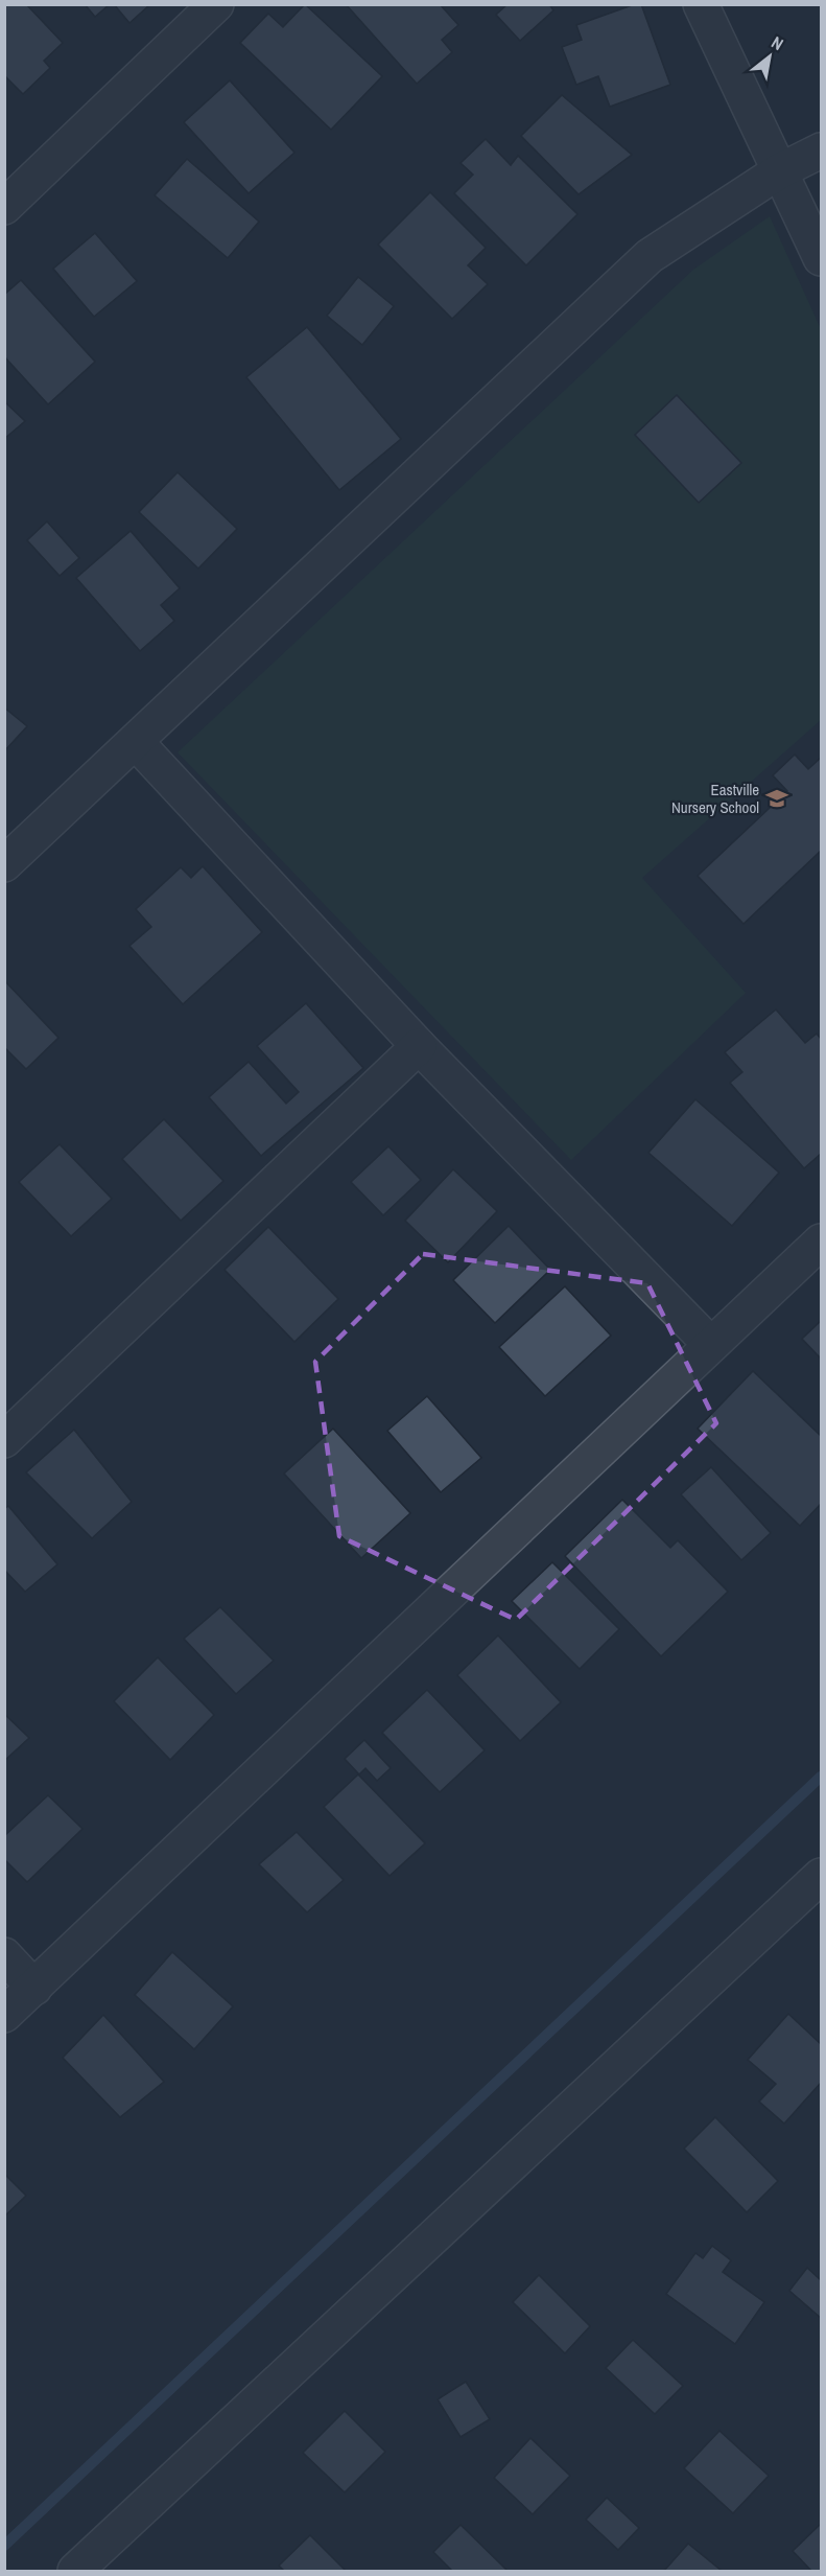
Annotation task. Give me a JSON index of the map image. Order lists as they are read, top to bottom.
{
  "places": {
    "school or university": ["Eastville Nursery School"]
  },
  "north": "top right"
}
